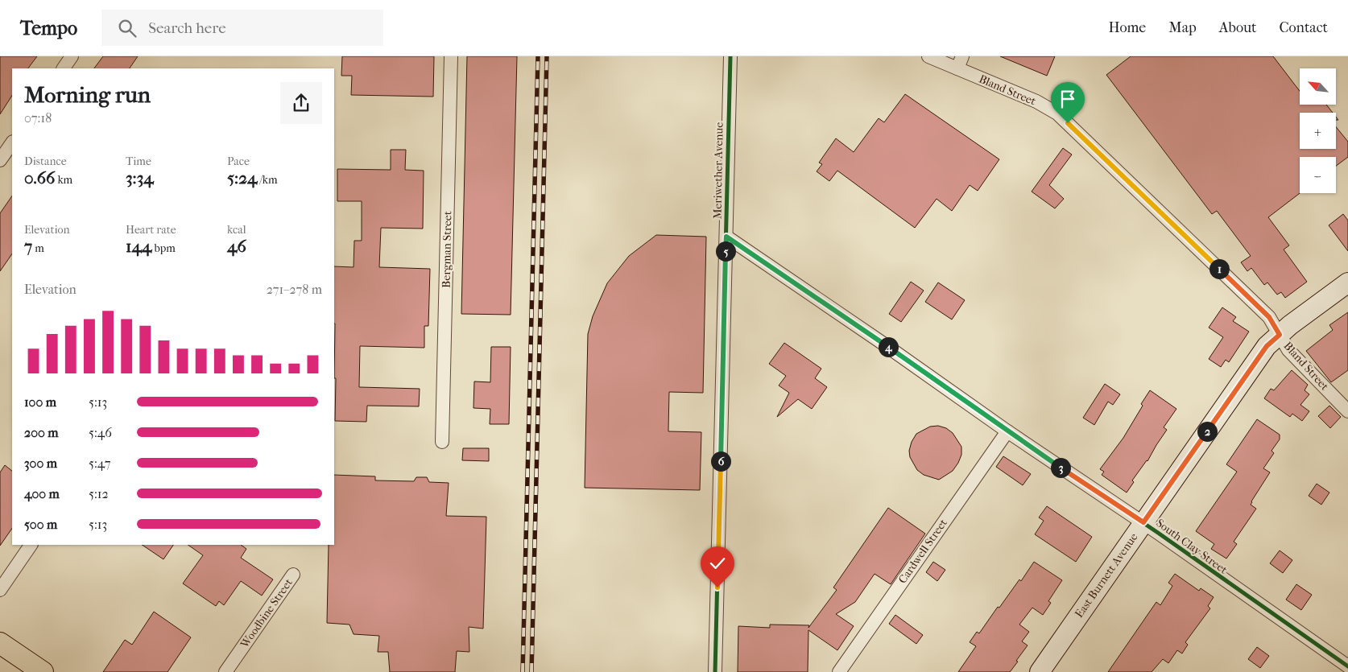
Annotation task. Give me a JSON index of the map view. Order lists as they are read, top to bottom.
{
  "streets": {
    "street": [
      "Bland Street",
      "Meriwether Avenue",
      "Bergman Street",
      "South Clay Street",
      "Cardwell Street",
      "East Burnett Avenue",
      "Woodbine Street"
    ]
  },
  "crossings": [
    ["Bland Street", "East Burnett Avenue"],
    ["Meriwether Avenue", "South Clay Street"],
    ["South Clay Street", "Cardwell Street"],
    ["South Clay Street", "East Burnett Avenue"]
  ],
  "north": "top left",
  "page": {
    "header": "Tempo",
    "search": "Search here",
    "nav": [
      "Home",
      "Map",
      "About",
      "Contact"
    ],
    "map_buttons": ["+", "−"],
    "heading": ["Morning run", "07:18"],
    "stats": [
      ["Distance", "0.66 km"],
      ["Time", "3:34"],
      ["Pace", "5:24 /km"],
      ["Elevation", "7 m"],
      ["Heart rate", "144 bpm"],
      ["kcal", "46"]
    ],
    "pins": [
      "5",
      "1",
      "4",
      "2",
      "6",
      "3"
    ],
    "chart": ["Elevation", "271–278 m"],
    "list": [
      {
        "name": "100 m",
        "note": "5:13"
      },
      {
        "name": "200 m",
        "note": "5:46"
      },
      {
        "name": "300 m",
        "note": "5:47"
      },
      {
        "name": "400 m",
        "note": "5:12"
      },
      {
        "name": "500 m",
        "note": "5:13"
      }
    ]
  }
}
